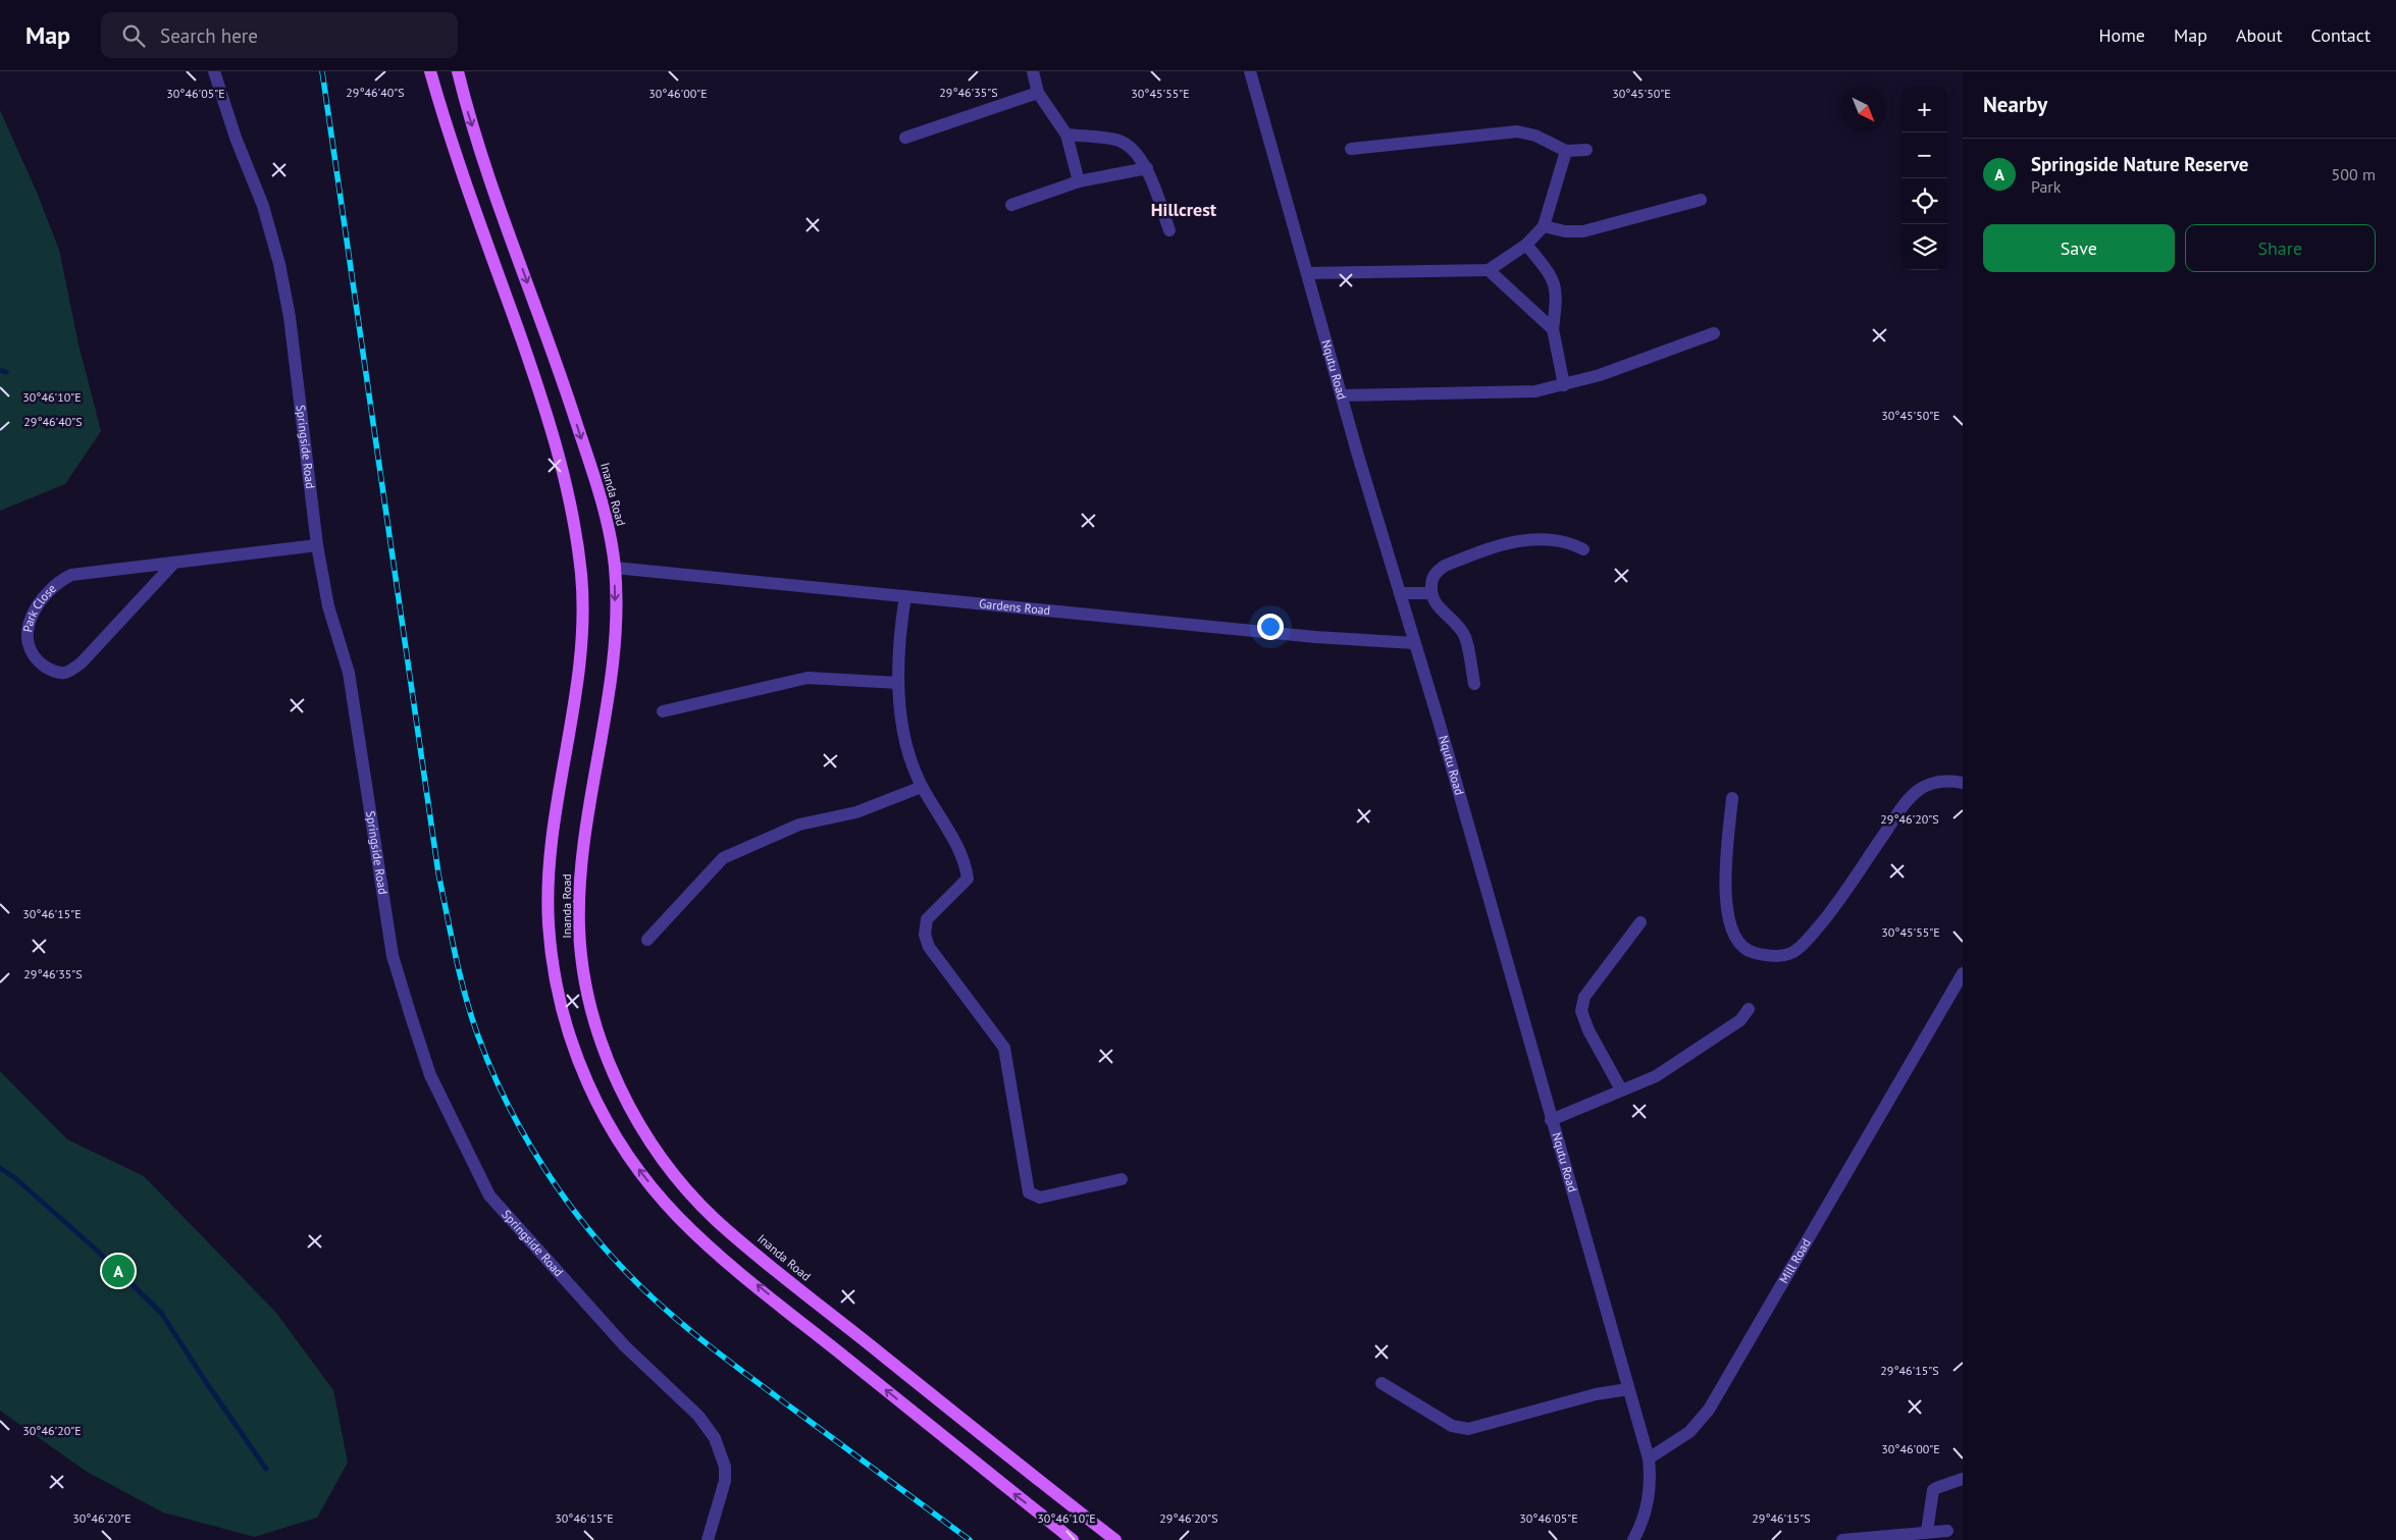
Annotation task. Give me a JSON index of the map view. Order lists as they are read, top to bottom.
{
  "streets": {
    "main road": ["Inanda Road"],
    "street": [
      "Nqutu Road",
      "Springside Road",
      "Gardens Road",
      "Park Close",
      "Mill Road"
    ]
  },
  "crossings": [
    ["Nqutu Road", "Gardens Road"],
    ["Nqutu Road", "Mill Road"],
    ["Springside Road", "Park Close"],
    ["Inanda Road", "Gardens Road"]
  ],
  "districts": ["Hillcrest"],
  "north": "bottom right",
  "page": {
    "header": "Map",
    "search": "Search here",
    "nav": [
      "Home",
      "Map",
      "About",
      "Contact"
    ],
    "heading": "Nearby",
    "map_buttons": ["+", "−"],
    "list": [
      {
        "mark": "A",
        "name": "Springside Nature Reserve",
        "note": "Park",
        "value": "500 m"
      }
    ],
    "buttons": ["Save", "Share"],
    "pins": "A"
  },
  "coordinates": [
    "29°46'40\"S",
    "29°46'35\"S",
    "30°46'05\"E",
    "30°46'00\"E",
    "30°45'55\"E",
    "30°45'50\"E",
    "30°46'10\"E",
    "29°46'20\"S",
    "30°46'15\"E",
    "29°46'15\"S",
    "30°46'20\"E"
  ]
}
